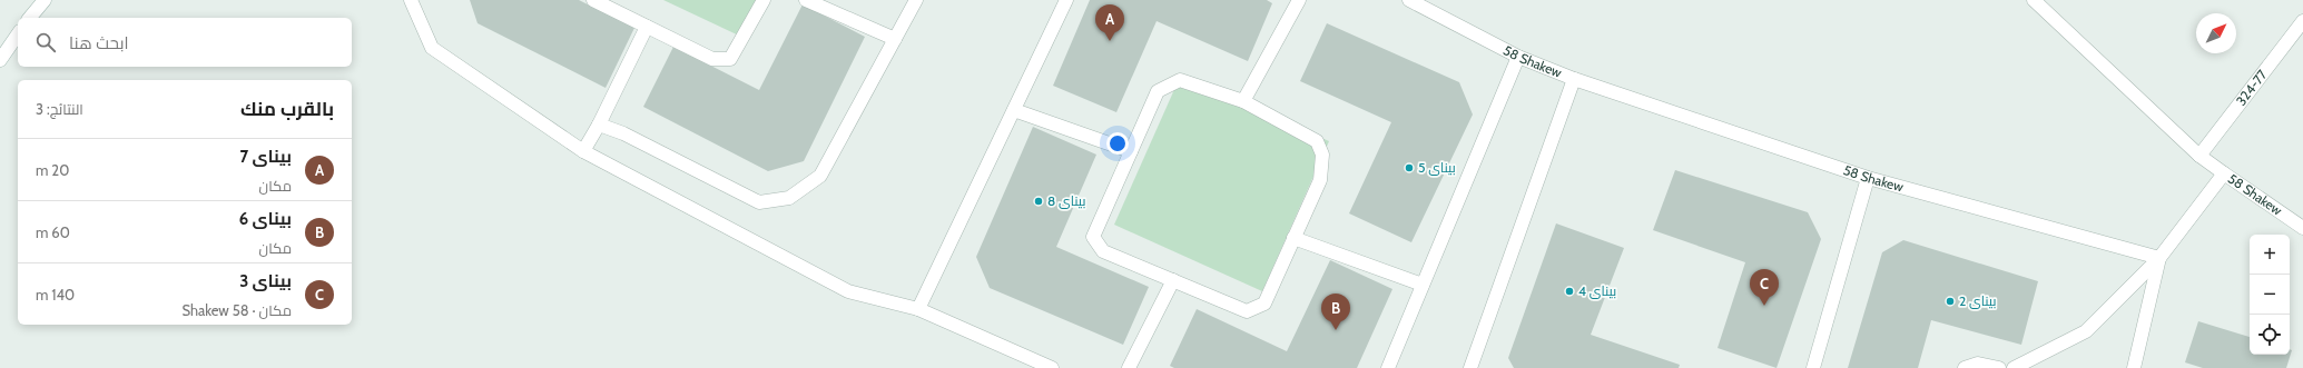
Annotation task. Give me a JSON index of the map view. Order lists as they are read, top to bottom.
{
  "streets": {
    "street": ["58 Shakew", "324-77"]
  },
  "places": [
    "بيناى 5",
    "بيناى 8",
    "بيناى 4",
    "بيناى 2"
  ],
  "north": "top right",
  "page": {
    "pins": ["A", "C", "B"],
    "search": "ابحث هنا",
    "heading": ["بالقرب منك", "النتائج: 3"],
    "list": [
      {
        "mark": "A",
        "name": "بيناى 7",
        "note": "مكان",
        "value": "20 m"
      },
      {
        "mark": "B",
        "name": "بيناى 6",
        "note": "مكان",
        "value": "60 m"
      },
      {
        "mark": "C",
        "name": "بيناى 3",
        "note": "مكان · 58 Shakew",
        "value": "140 m"
      }
    ],
    "map_buttons": ["+", "−"]
  }
}
